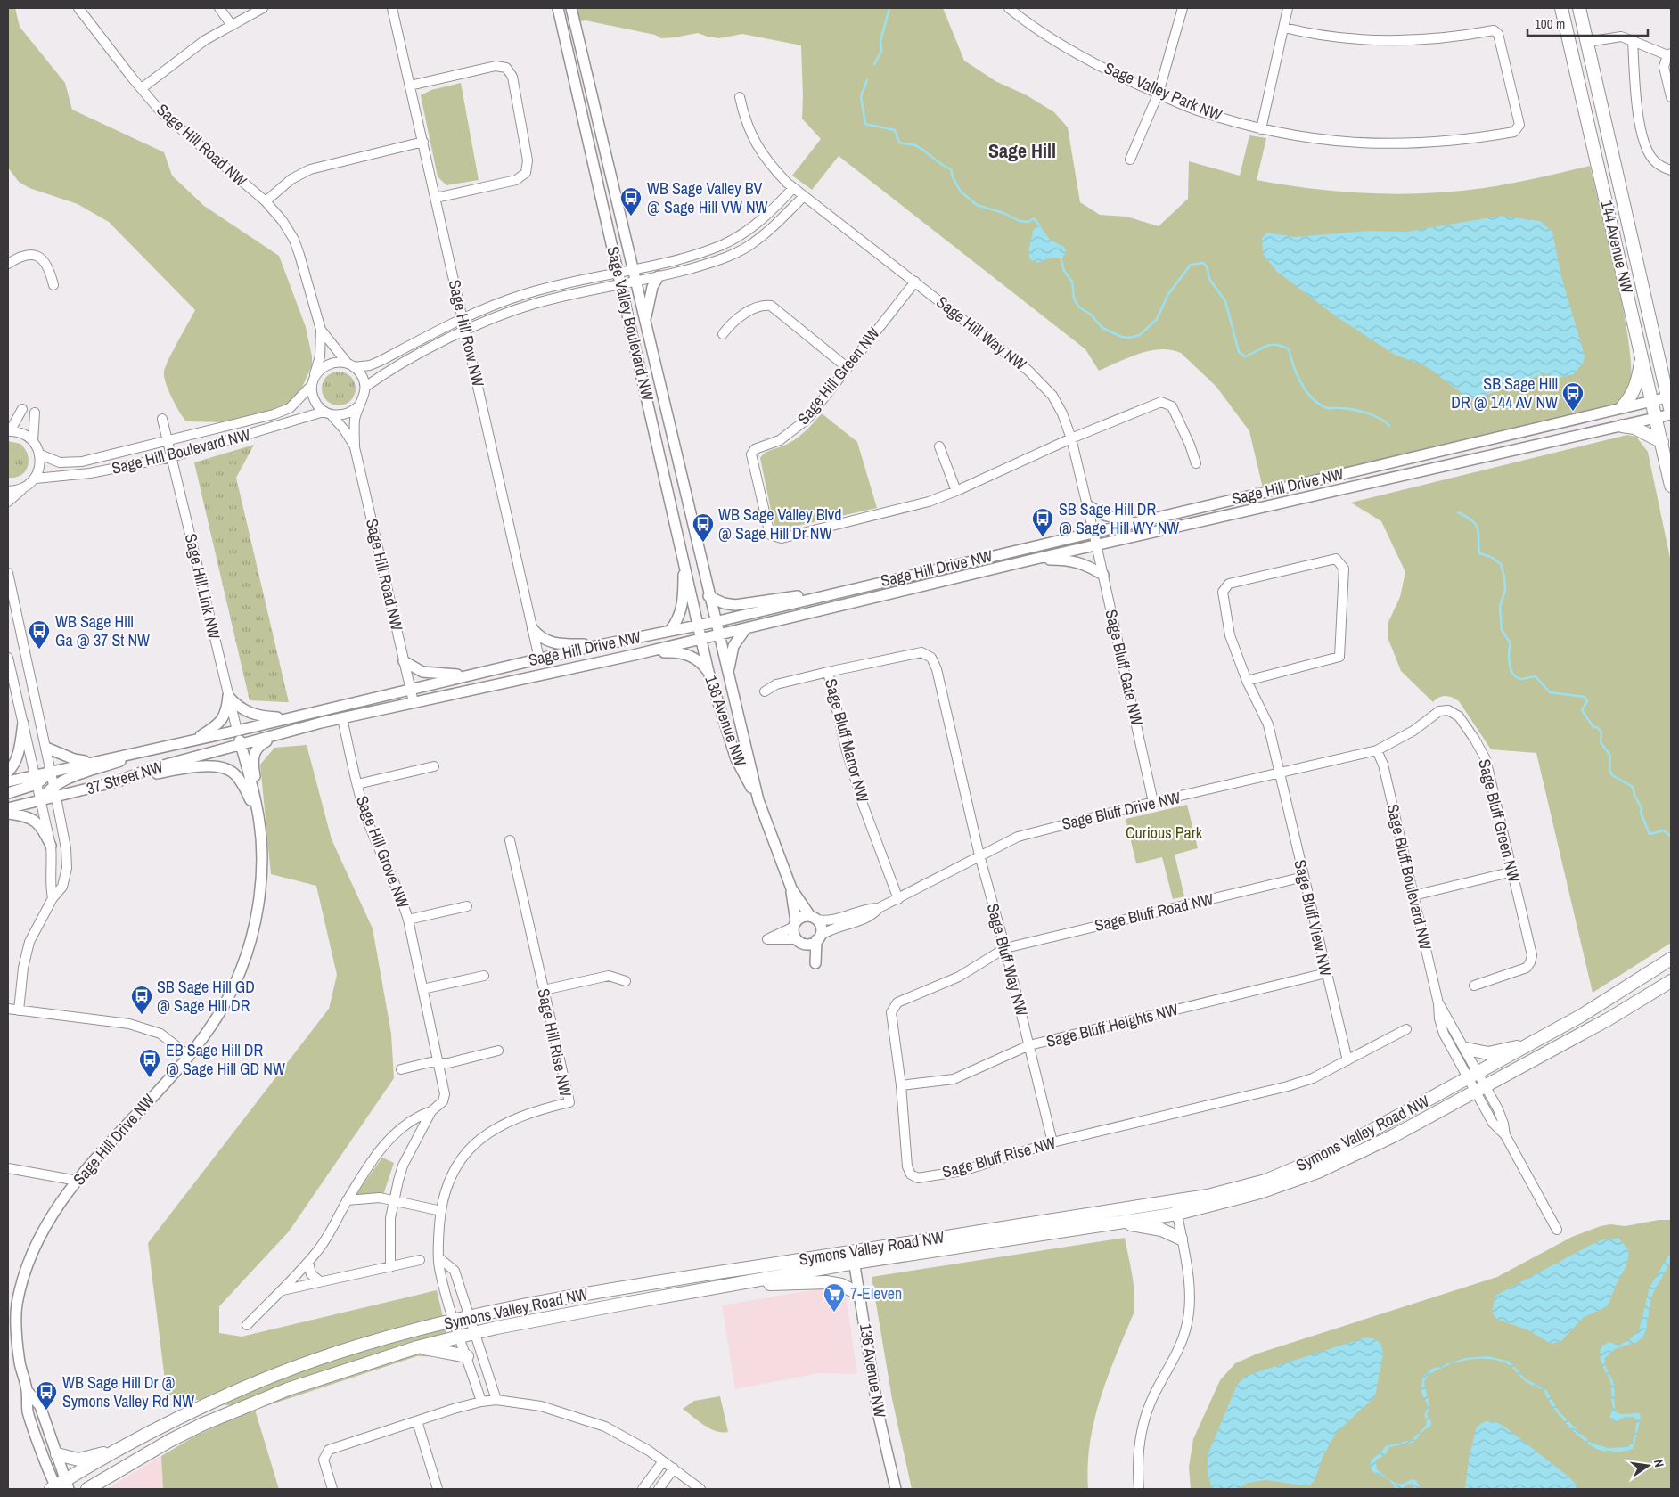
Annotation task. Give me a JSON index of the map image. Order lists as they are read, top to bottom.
{
  "streets": {
    "main road": ["144 Avenue NW", "Symons Valley Road NW"],
    "street": [
      "Sage Valley Park NW",
      "Sage Hill Road NW",
      "Sage Valley Boulevard NW",
      "Sage Hill Row NW",
      "Sage Hill Way NW",
      "Sage Hill Green NW",
      "Sage Hill Boulevard NW",
      "Sage Hill Drive NW",
      "Sage Hill Link NW",
      "Sage Bluff Gate NW",
      "136 Avenue NW",
      "Sage Bluff Manor NW",
      "37 Street NW",
      "Sage Bluff Drive NW",
      "Sage Bluff Green NW",
      "Sage Hill Grove NW",
      "Sage Bluff Boulevard NW",
      "Sage Bluff Road NW",
      "Sage Bluff View NW",
      "Sage Bluff Way NW",
      "Sage Bluff Heights NW",
      "Sage Hill Rise NW",
      "Sage Bluff Rise NW"
    ]
  },
  "crossings": [
    ["Sage Hill Road NW", "Sage Hill Boulevard NW"],
    ["Sage Hill Road NW", "Sage Hill Drive NW"],
    ["144 Avenue NW", "Sage Hill Drive NW"],
    ["Sage Valley Boulevard NW", "Sage Hill Drive NW"],
    ["Sage Valley Boulevard NW", "136 Avenue NW"],
    ["Sage Hill Row NW", "Sage Hill Drive NW"],
    ["Sage Hill Way NW", "Sage Hill Green NW"],
    ["Sage Hill Way NW", "Sage Hill Drive NW"],
    ["Sage Hill Way NW", "Sage Bluff Gate NW"],
    ["Sage Hill Boulevard NW", "Sage Hill Link NW"],
    ["Sage Hill Drive NW", "Sage Hill Link NW"],
    ["Sage Hill Drive NW", "Sage Bluff Gate NW"],
    ["Sage Hill Drive NW", "136 Avenue NW"],
    ["Sage Hill Drive NW", "37 Street NW"],
    ["Sage Hill Drive NW", "Sage Hill Grove NW"],
    ["Sage Hill Drive NW", "Symons Valley Road NW"],
    ["Sage Hill Link NW", "37 Street NW"],
    ["Sage Bluff Gate NW", "Sage Bluff Drive NW"],
    ["136 Avenue NW", "Sage Bluff Drive NW"],
    ["136 Avenue NW", "Symons Valley Road NW"],
    ["Sage Bluff Manor NW", "Sage Bluff Drive NW"],
    ["Sage Bluff Manor NW", "Sage Bluff Way NW"],
    ["Sage Bluff Drive NW", "Sage Bluff Green NW"],
    ["Sage Bluff Drive NW", "Sage Bluff Boulevard NW"],
    ["Sage Bluff Drive NW", "Sage Bluff View NW"],
    ["Sage Bluff Drive NW", "Sage Bluff Way NW"],
    ["Sage Bluff Green NW", "Sage Bluff Boulevard NW"],
    ["Sage Bluff Boulevard NW", "Symons Valley Road NW"],
    ["Sage Bluff Road NW", "Sage Bluff View NW"],
    ["Sage Bluff Road NW", "Sage Bluff Way NW"],
    ["Sage Bluff Road NW", "Sage Bluff Rise NW"],
    ["Sage Bluff View NW", "Sage Bluff Heights NW"],
    ["Sage Bluff View NW", "Sage Bluff Rise NW"],
    ["Sage Bluff Way NW", "Sage Bluff Heights NW"],
    ["Sage Bluff Way NW", "Sage Bluff Rise NW"],
    ["Sage Bluff Heights NW", "Sage Bluff Rise NW"],
    ["Sage Hill Rise NW", "Symons Valley Road NW"]
  ],
  "districts": ["Sage Hill"],
  "parks": ["Curious Park"],
  "places": {
    "bus stop": [
      "WB Sage Valley BV @ Sage Hill VW NW",
      "SB Sage Hill DR @ 144 AV NW",
      "SB Sage Hill DR @ Sage Hill WY NW",
      "WB Sage Valley Blvd @ Sage Hill Dr NW",
      "WB Sage Hill Ga @ 37 St NW",
      "SB Sage Hill GD @ Sage Hill DR",
      "EB Sage Hill DR @ Sage Hill GD NW",
      "WB Sage Hill Dr @ Symons Valley Rd NW"
    ],
    "supermarket": ["7-Eleven"]
  },
  "scale_bar": "100 m",
  "north": "right"
}
